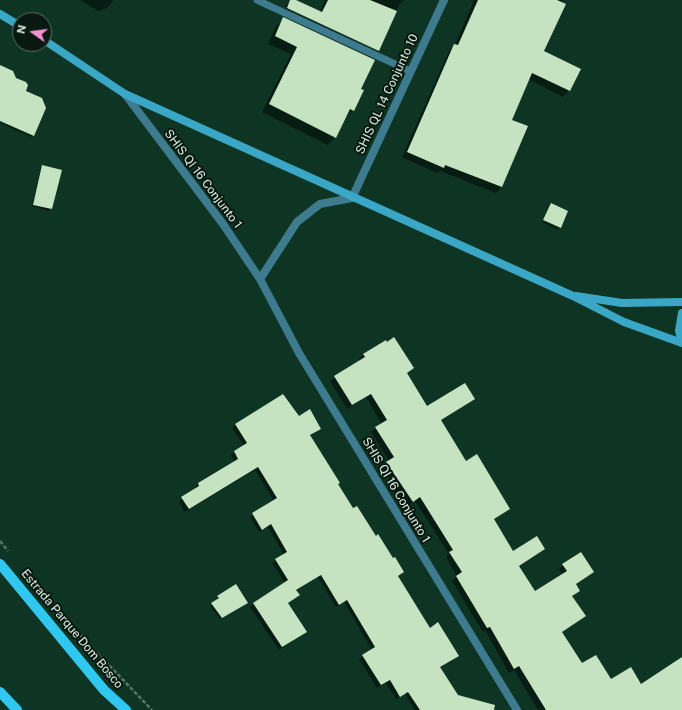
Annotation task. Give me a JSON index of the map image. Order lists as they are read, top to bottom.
{
  "streets": {
    "main road": ["Estrada Parque Dom Bosco"],
    "street": ["SHIS QL 14 Conjunto 10", "SHIS QI 16 Conjunto 1"]
  },
  "north": "left"
}
